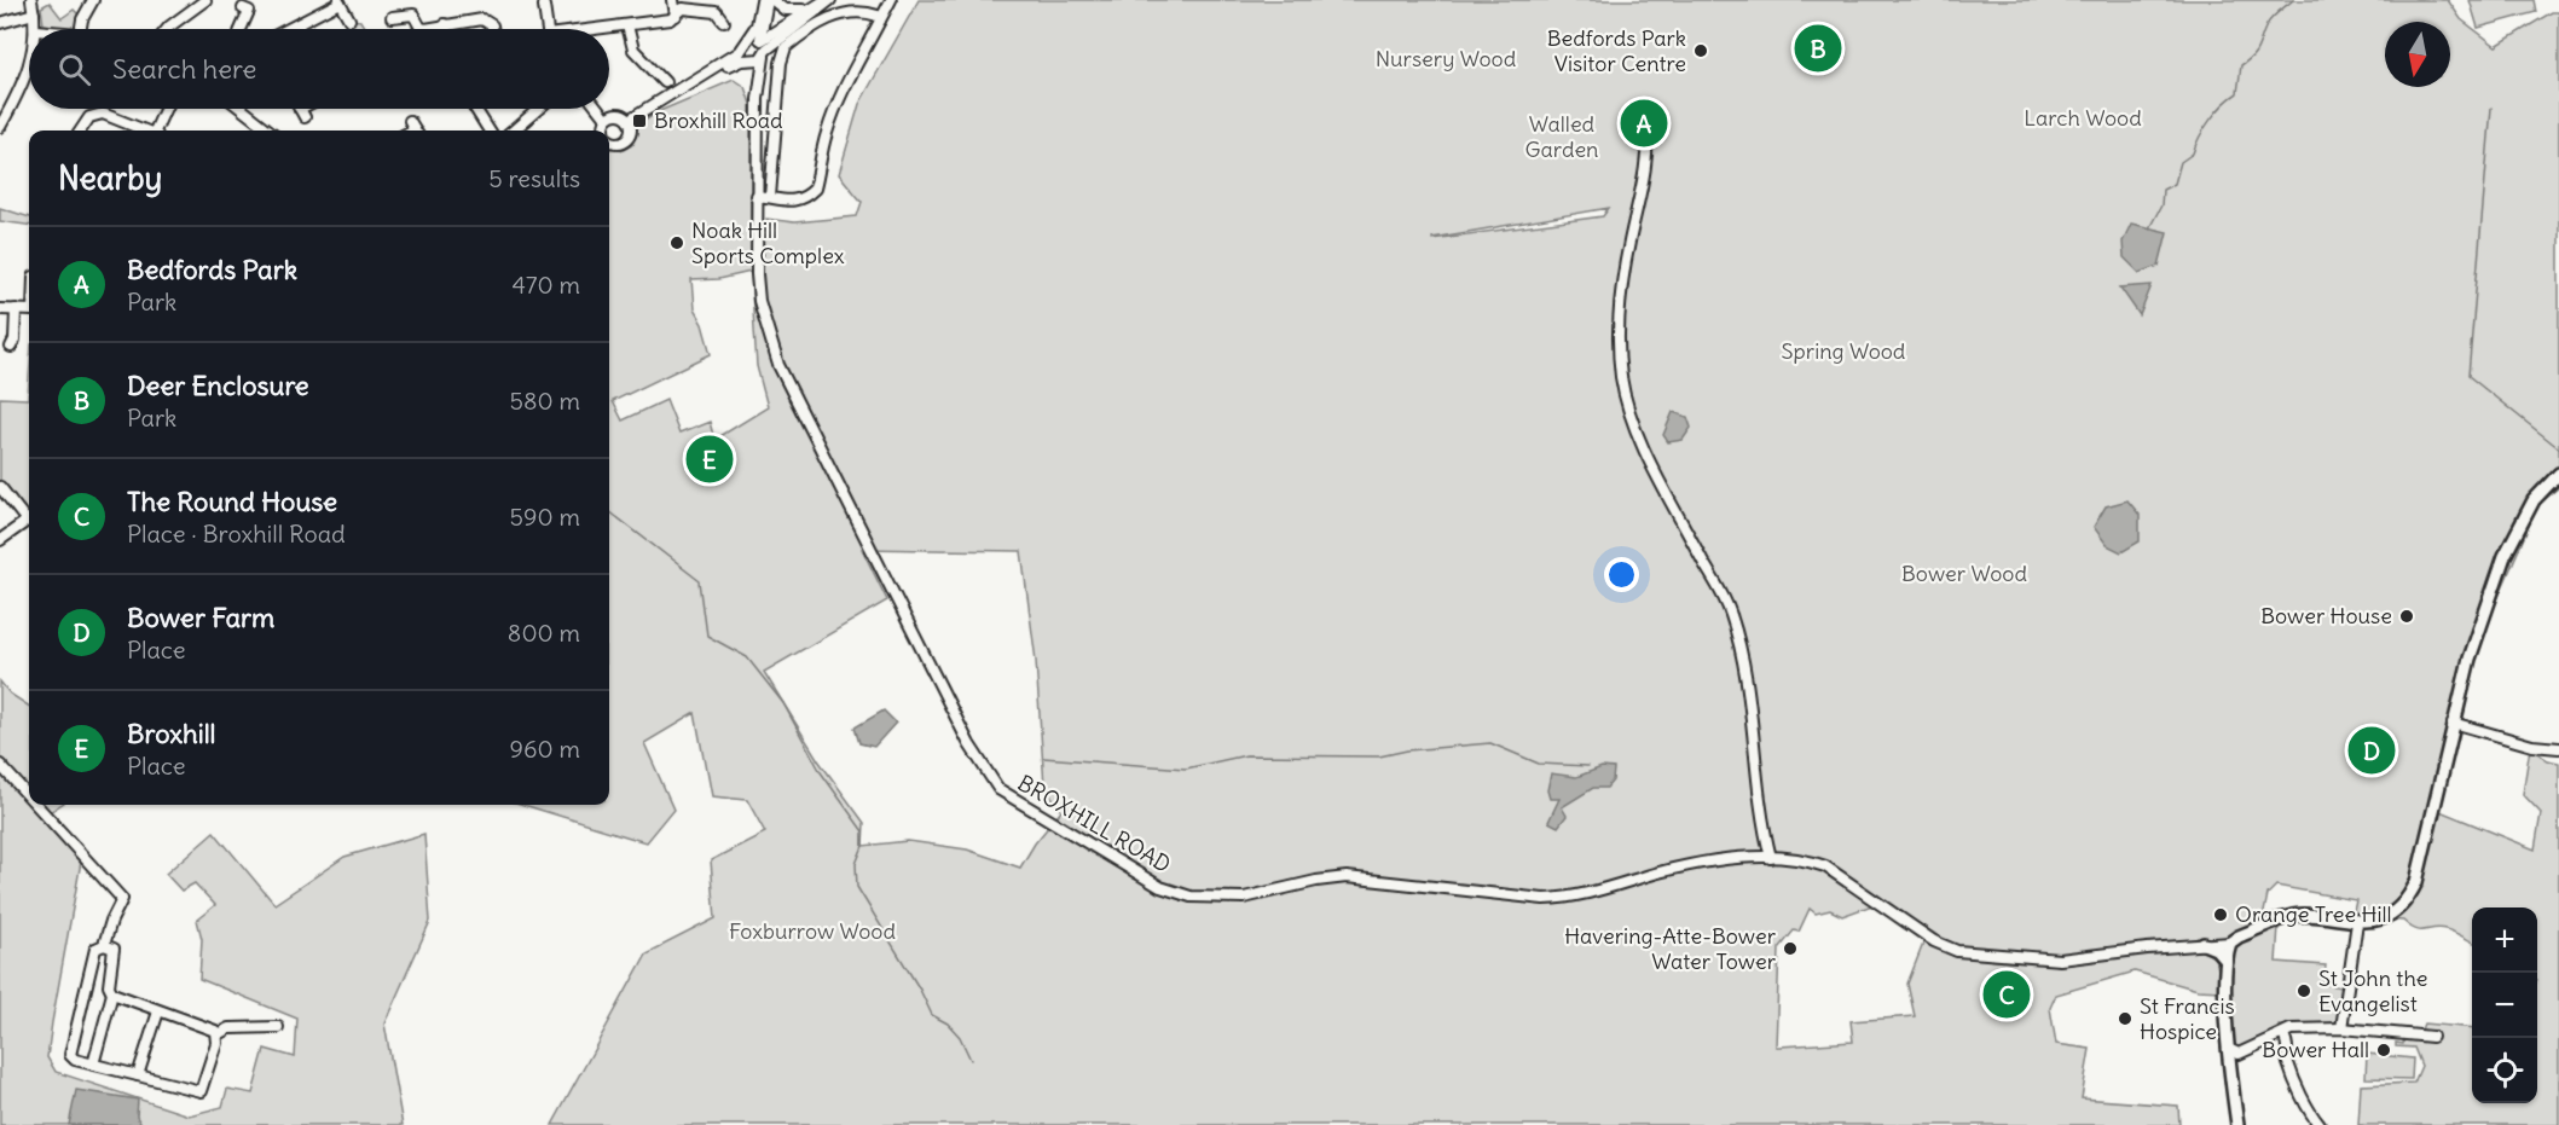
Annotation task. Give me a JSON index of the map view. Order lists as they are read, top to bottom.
{
  "streets": {
    "street": ["BROXHILL ROAD"]
  },
  "parks": [
    "Nursery Wood",
    "Larch Wood",
    "Walled Garden",
    "Spring Wood",
    "Bower Wood",
    "Foxburrow Wood"
  ],
  "places": {
    "other": [
      "Bedfords Park Visitor Centre",
      "Noak Hill Sports Complex",
      "Bower House",
      "Orange Tree Hill",
      "Havering-Atte-Bower Water Tower",
      "St John the Evangelist",
      "St Francis Hospice",
      "Bower Hall"
    ],
    "transit": ["Broxhill Road"]
  },
  "north": "bottom",
  "page": {
    "pins": [
      "B",
      "A",
      "E",
      "D",
      "C"
    ],
    "search": "Search here",
    "heading": ["Nearby", "5 results"],
    "list": [
      {
        "mark": "A",
        "name": "Bedfords Park",
        "note": "Park",
        "value": "470 m"
      },
      {
        "mark": "B",
        "name": "Deer Enclosure",
        "note": "Park",
        "value": "580 m"
      },
      {
        "mark": "C",
        "name": "The Round House",
        "note": "Place · Broxhill Road",
        "value": "590 m"
      },
      {
        "mark": "D",
        "name": "Bower Farm",
        "note": "Place",
        "value": "800 m"
      },
      {
        "mark": "E",
        "name": "Broxhill",
        "note": "Place",
        "value": "960 m"
      }
    ],
    "map_buttons": ["+", "−"]
  }
}
